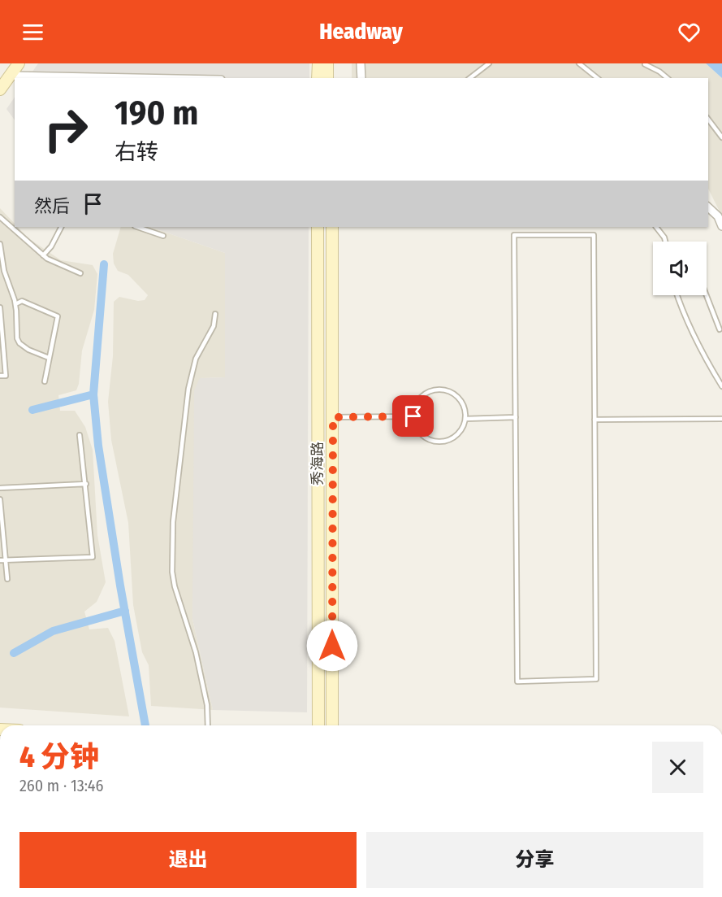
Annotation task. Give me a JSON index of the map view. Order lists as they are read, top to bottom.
{
  "streets": {
    "main road": ["秀海路"]
  },
  "page": {
    "header": "Headway",
    "turn": ["190 m", "右转"],
    "then": "然后",
    "heading": ["4 分钟", "260 m · 13:46"],
    "buttons": ["退出", "分享"]
  }
}
